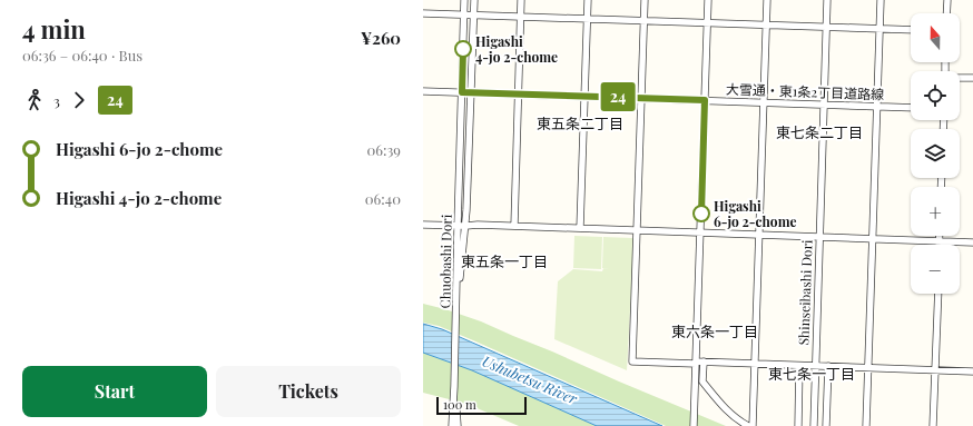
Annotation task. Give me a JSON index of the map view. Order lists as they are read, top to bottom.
{
  "streets": {
    "street": ["大雪通・東1条2丁目道路線", "Chuobashi Dori", "Shinseibashi Dori"]
  },
  "crossings": [
    ["大雪通・東1条2丁目道路線", "Chuobashi Dori"],
    ["大雪通・東1条2丁目道路線", "Shinseibashi Dori"]
  ],
  "districts": [
    "東五条二丁目",
    "東七条二丁目",
    "東五条一丁目",
    "東六条一丁目",
    "東七条一丁目"
  ],
  "water": ["Ushubetsu River"],
  "places": ["Higashi 4-jo 2-chome", "Higashi 6-jo 2-chome"],
  "lines": ["bus line 24"],
  "scale_bar": "100 m",
  "north": "top",
  "page": {
    "heading": ["4 min", "06:36 – 06:40 · Bus", "¥260"],
    "on_map": "24",
    "map_buttons": ["+", "−"],
    "legs": ["3", "24"],
    "list": [
      {
        "name": "Higashi 6-jo 2-chome",
        "value": "06:39"
      },
      {
        "name": "Higashi 4-jo 2-chome",
        "value": "06:40"
      }
    ],
    "buttons": ["Start", "Tickets"],
    "scale": "100 m"
  }
}
